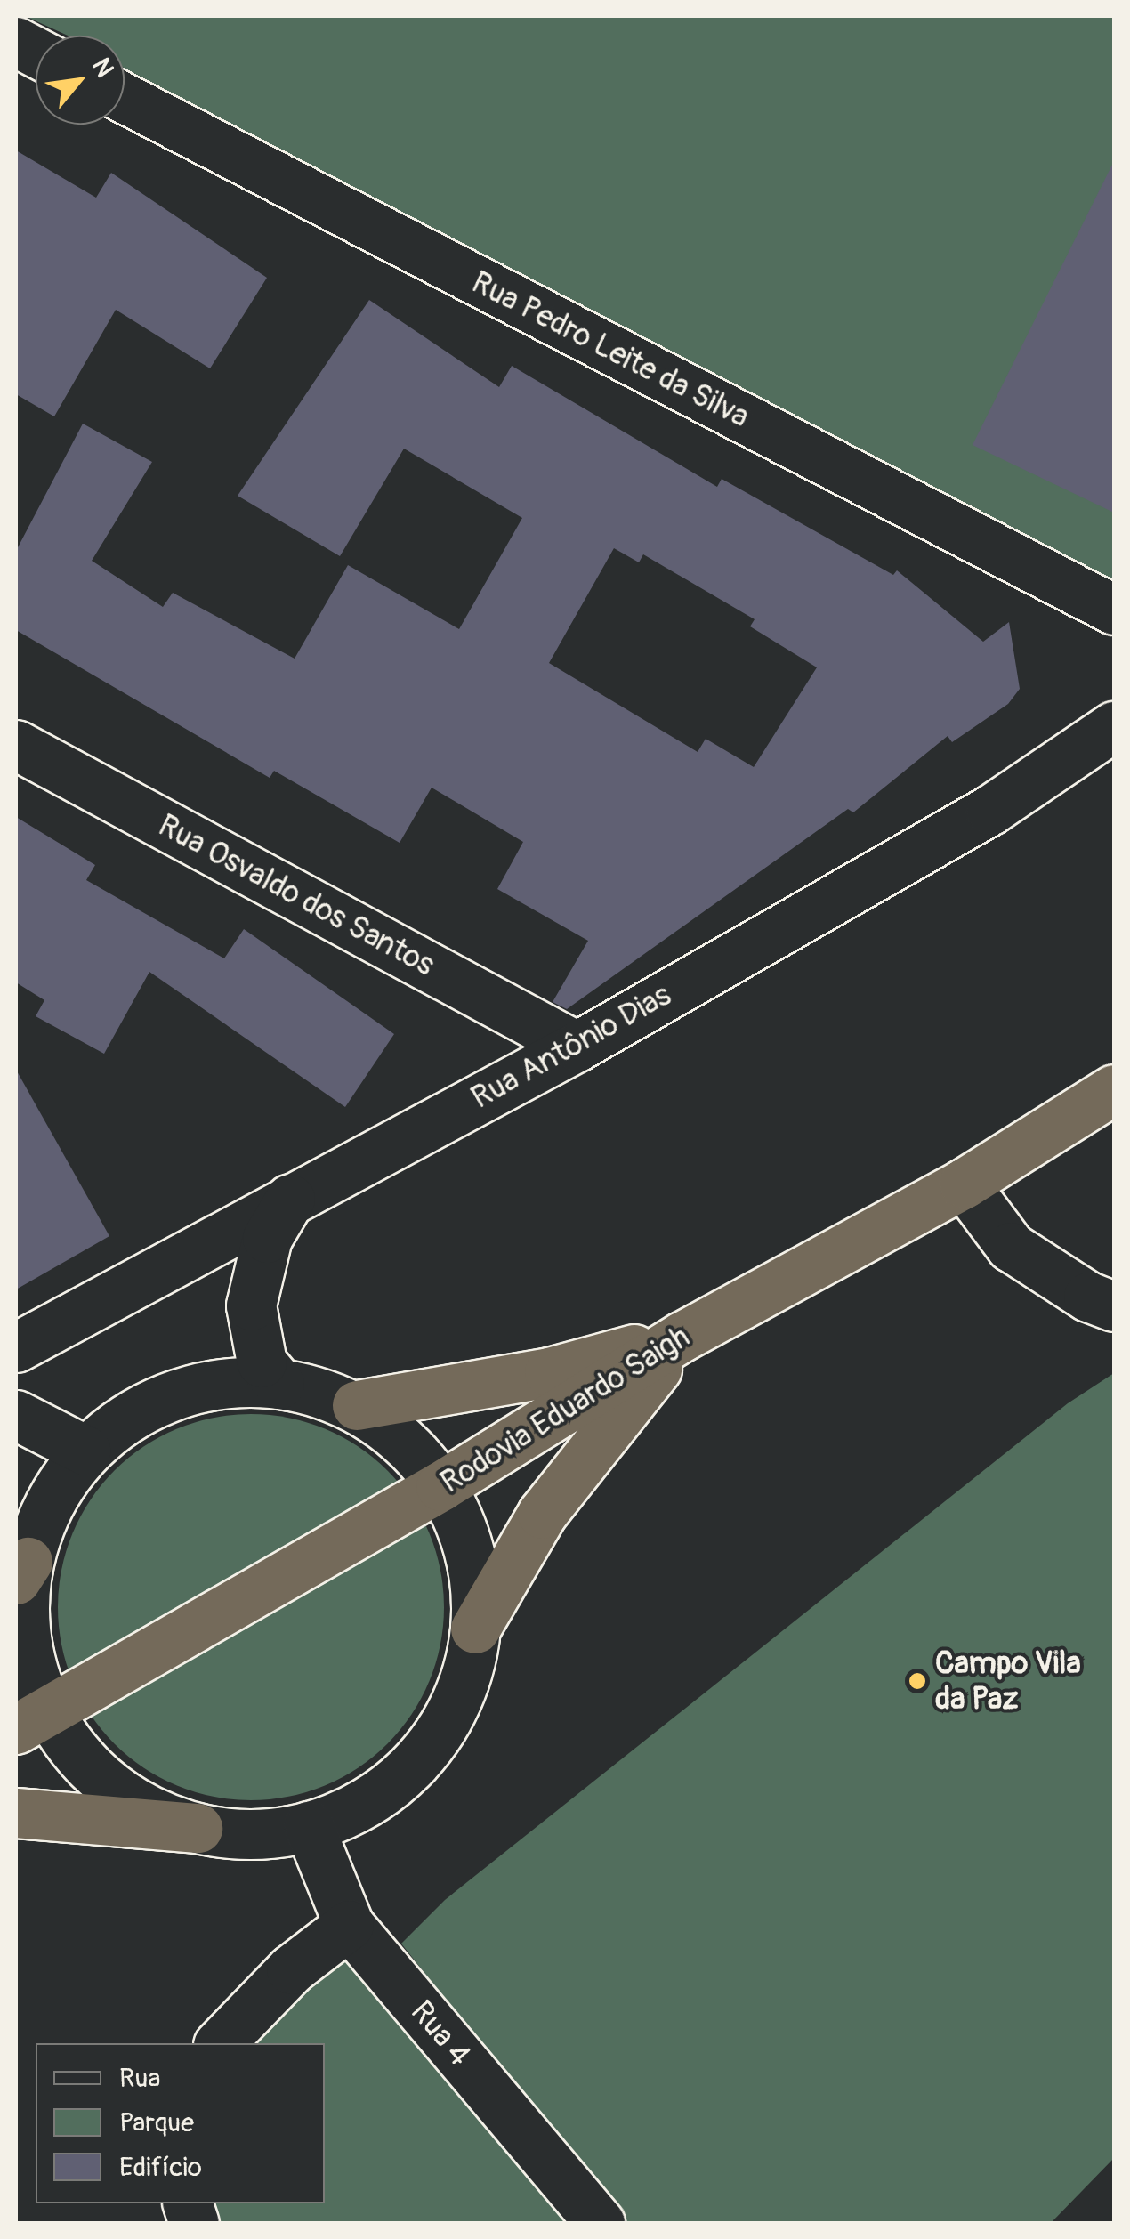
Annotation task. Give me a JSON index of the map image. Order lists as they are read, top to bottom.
{
  "streets": {
    "highway": ["Rodovia Eduardo Saigh"],
    "street": [
      "Rua Pedro Leite da Silva",
      "Rua Osvaldo dos Santos",
      "Rua Antônio Dias",
      "Rua 4"
    ]
  },
  "crossings": [
    ["Rua Osvaldo dos Santos", "Rua Antônio Dias"]
  ],
  "places": ["Campo Vila da Paz"],
  "legend": ["Rua", "Parque", "Edifício"],
  "north": "top right"
}
